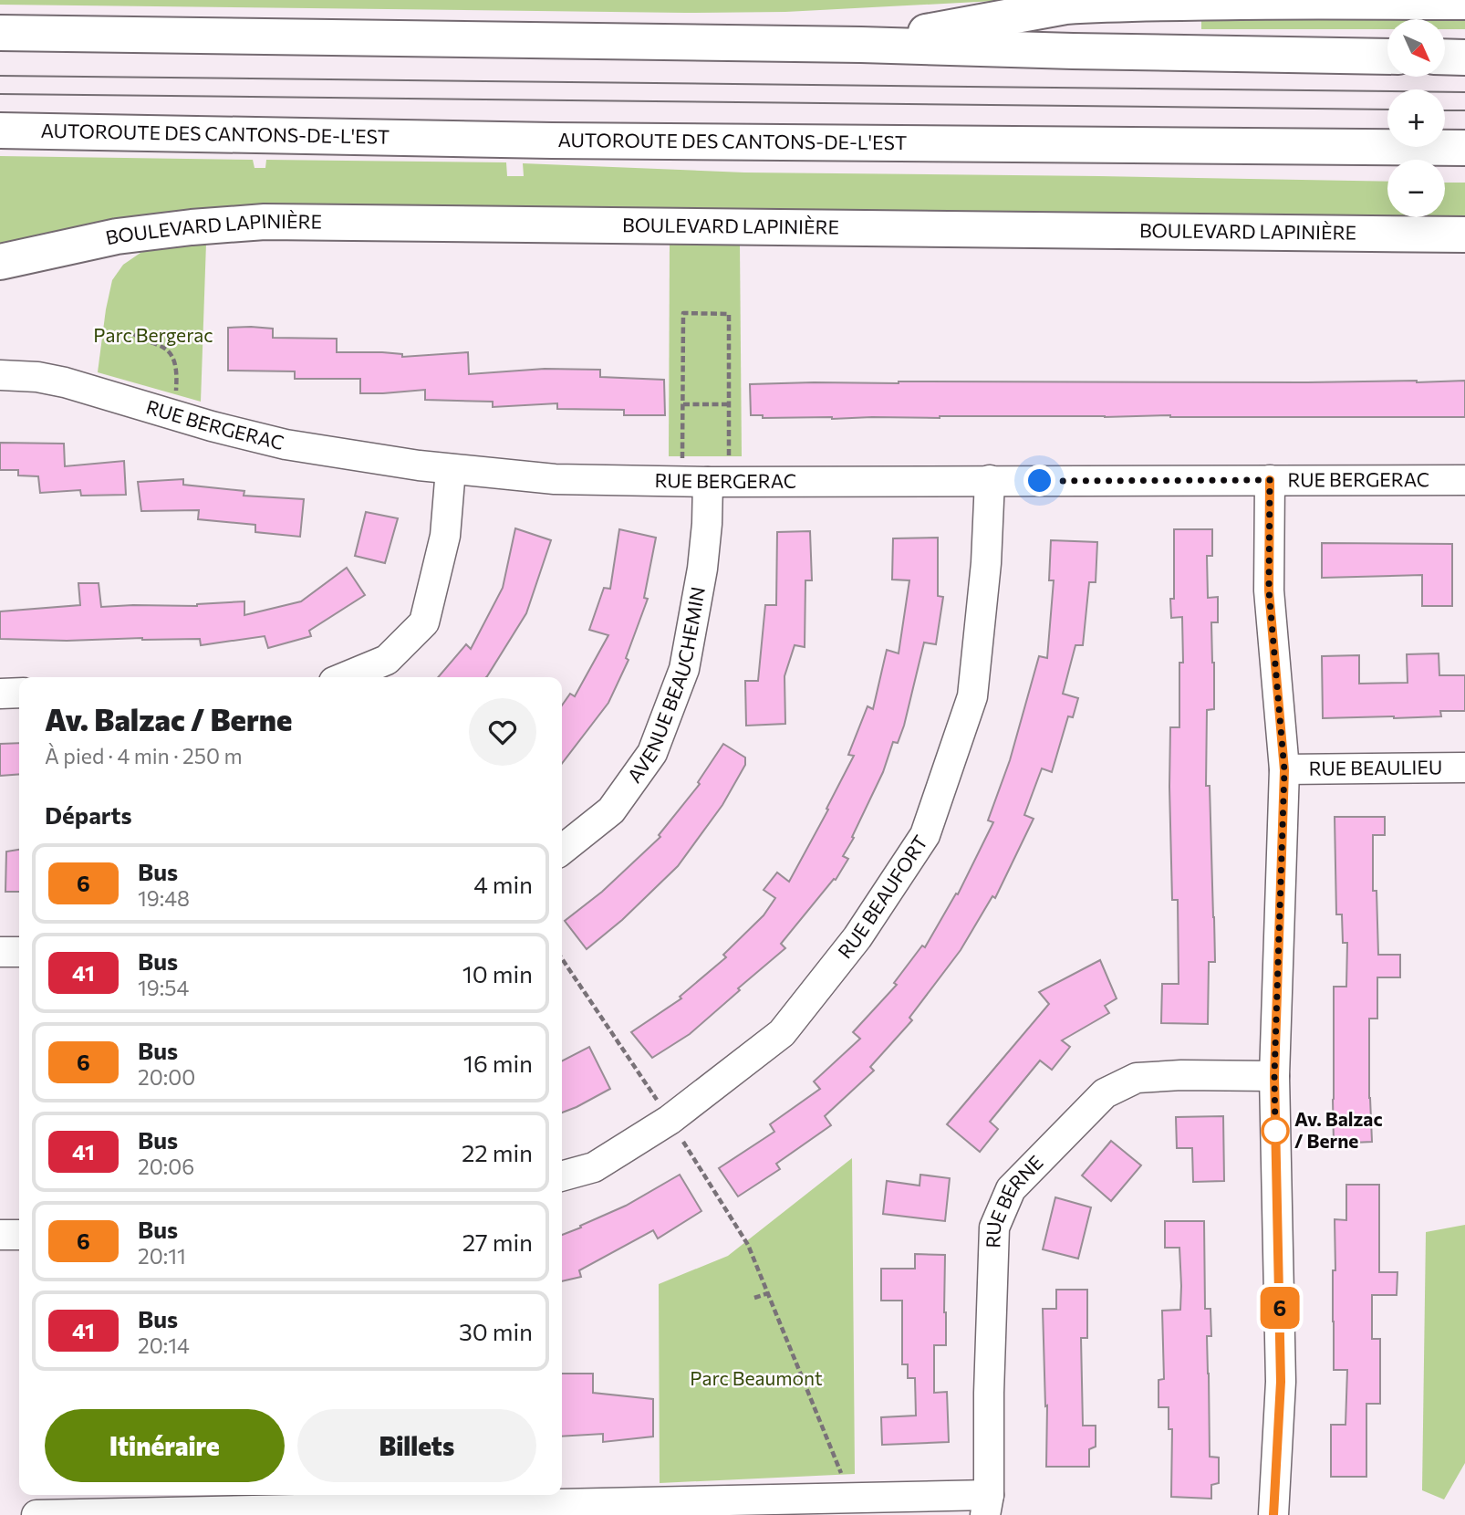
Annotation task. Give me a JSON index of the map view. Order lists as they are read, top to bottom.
{
  "streets": {
    "main road": ["AUTOROUTE DES CANTONS-DE-L'EST", "BOULEVARD LAPINIÈRE"],
    "street": [
      "RUE BERGERAC",
      "AVENUE BEAUCHEMIN",
      "RUE BEAULIEU",
      "RUE BEAUFORT",
      "RUE BERNE"
    ]
  },
  "crossings": [
    ["RUE BERGERAC", "AVENUE BEAUCHEMIN"],
    ["RUE BERGERAC", "RUE BEAUFORT"]
  ],
  "parks": ["Parc Bergerac", "Parc Beaumont"],
  "places": ["Av. Balzac / Berne"],
  "lines": ["bus line 6"],
  "north": "bottom right",
  "page": {
    "on_map": "6",
    "map_buttons": ["+", "−"],
    "heading": [
      ["Av. Balzac / Berne", "À pied · 4 min · 250 m"],
      "Départs"
    ],
    "list": [
      {
        "mark": "6",
        "name": "Bus",
        "note": "19:48",
        "value": "4 min"
      },
      {
        "mark": "41",
        "name": "Bus",
        "note": "19:54",
        "value": "10 min"
      },
      {
        "mark": "6",
        "name": "Bus",
        "note": "20:00",
        "value": "16 min"
      },
      {
        "mark": "41",
        "name": "Bus",
        "note": "20:06",
        "value": "22 min"
      },
      {
        "mark": "6",
        "name": "Bus",
        "note": "20:11",
        "value": "27 min"
      },
      {
        "mark": "41",
        "name": "Bus",
        "note": "20:14",
        "value": "30 min"
      }
    ],
    "buttons": ["Itinéraire", "Billets"]
  }
}
